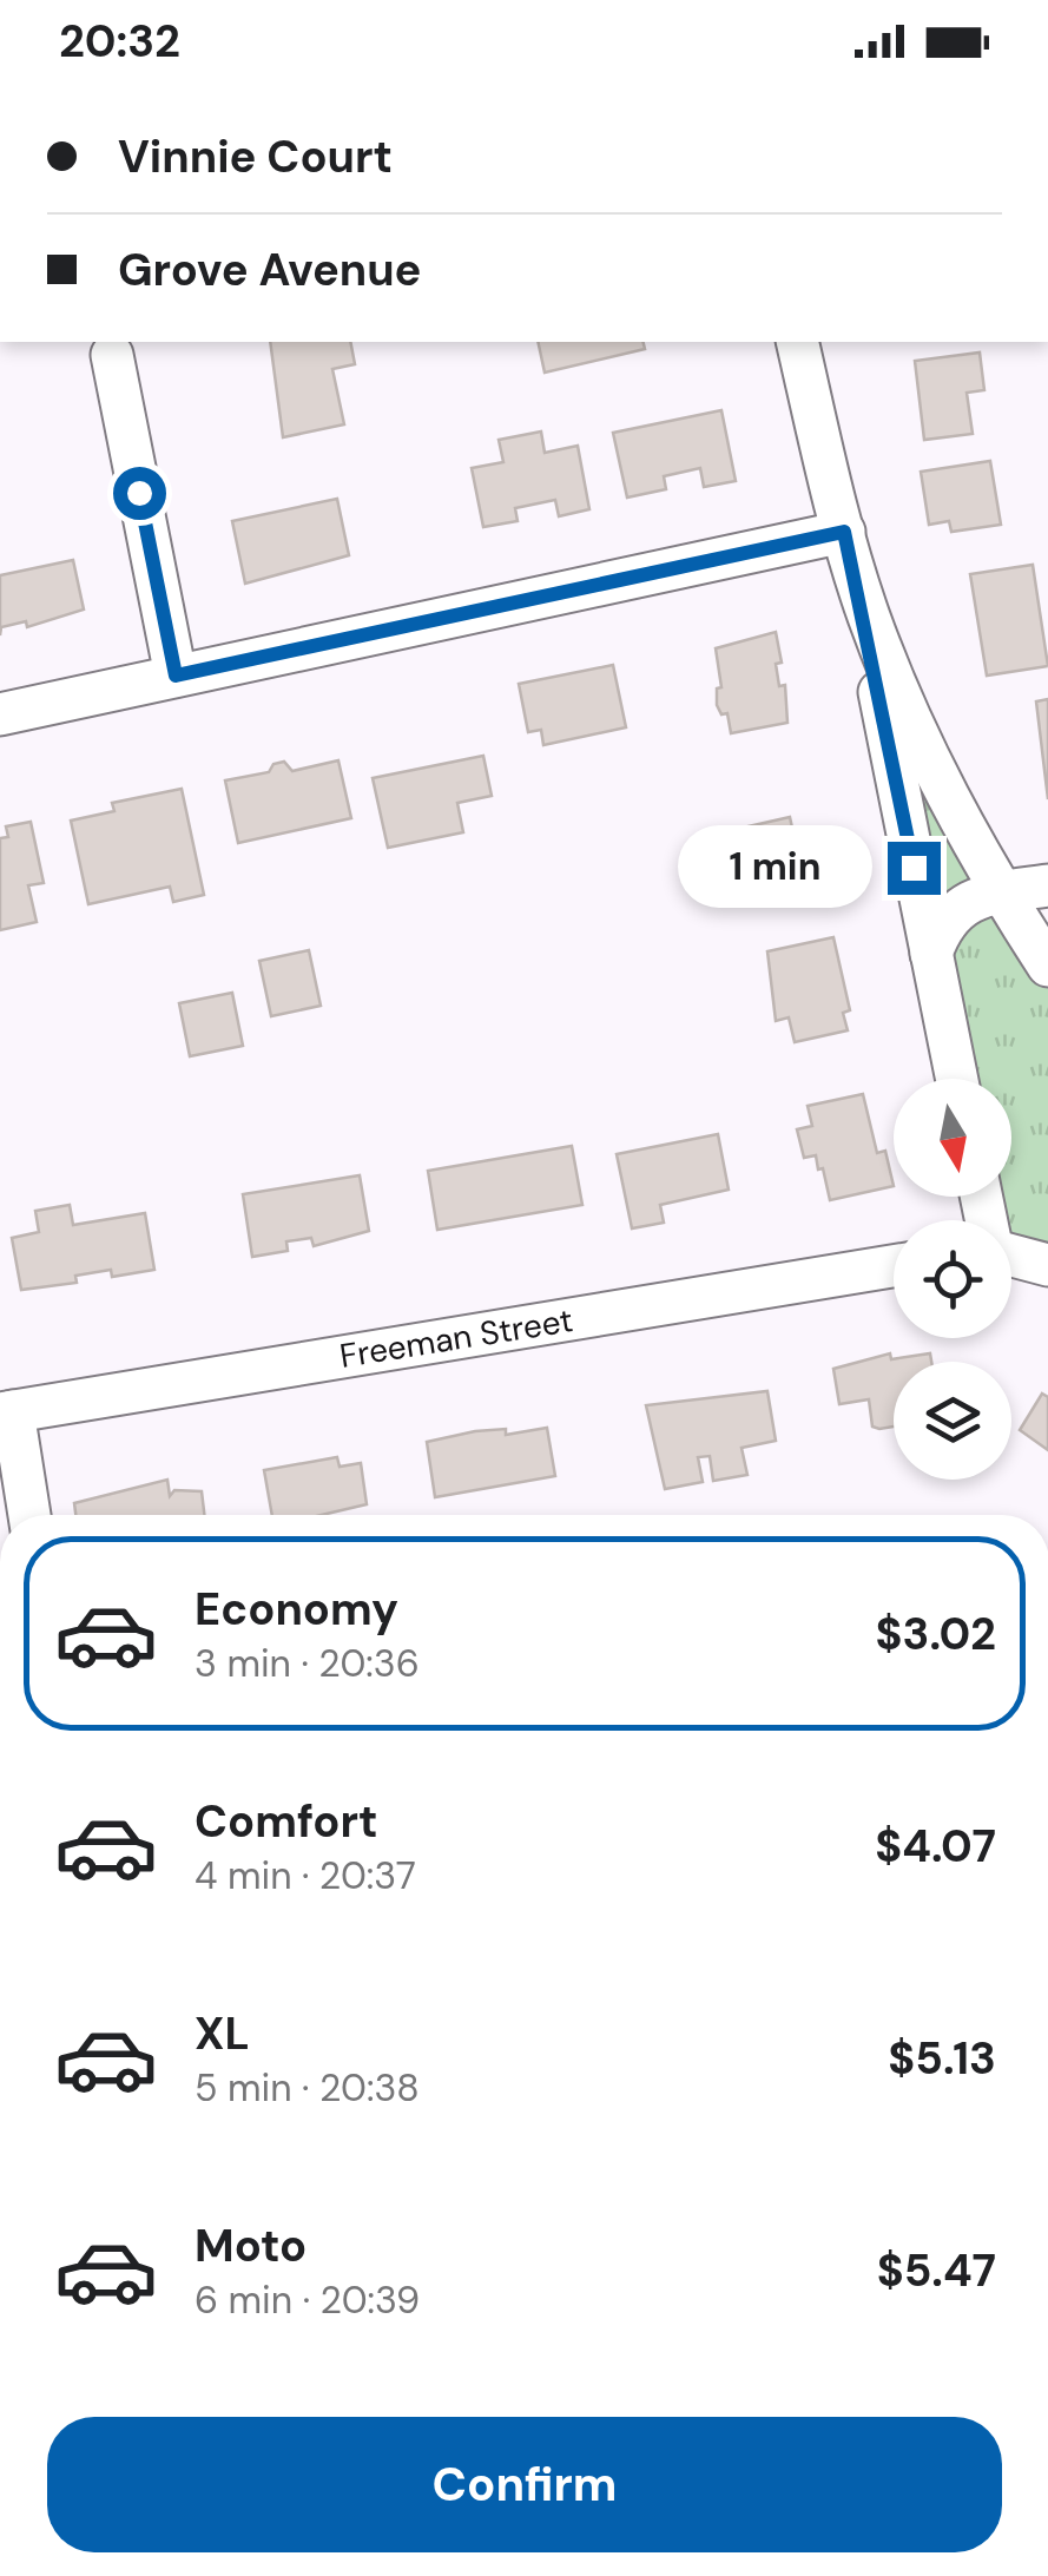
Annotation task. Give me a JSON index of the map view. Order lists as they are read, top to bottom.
{
  "streets": {
    "street": ["Freeman Street"]
  },
  "north": "bottom",
  "page": {
    "status": "20:32",
    "banner": ["Vinnie Court", "Grove Avenue"],
    "bubble": "1 min",
    "list": [
      {
        "name": "Economy",
        "note": "3 min · 20:36",
        "value": "$3.02"
      },
      {
        "name": "Comfort",
        "note": "4 min · 20:37",
        "value": "$4.07"
      },
      {
        "name": "XL",
        "note": "5 min · 20:38",
        "value": "$5.13"
      },
      {
        "name": "Moto",
        "note": "6 min · 20:39",
        "value": "$5.47"
      }
    ],
    "buttons": "Confirm"
  }
}
